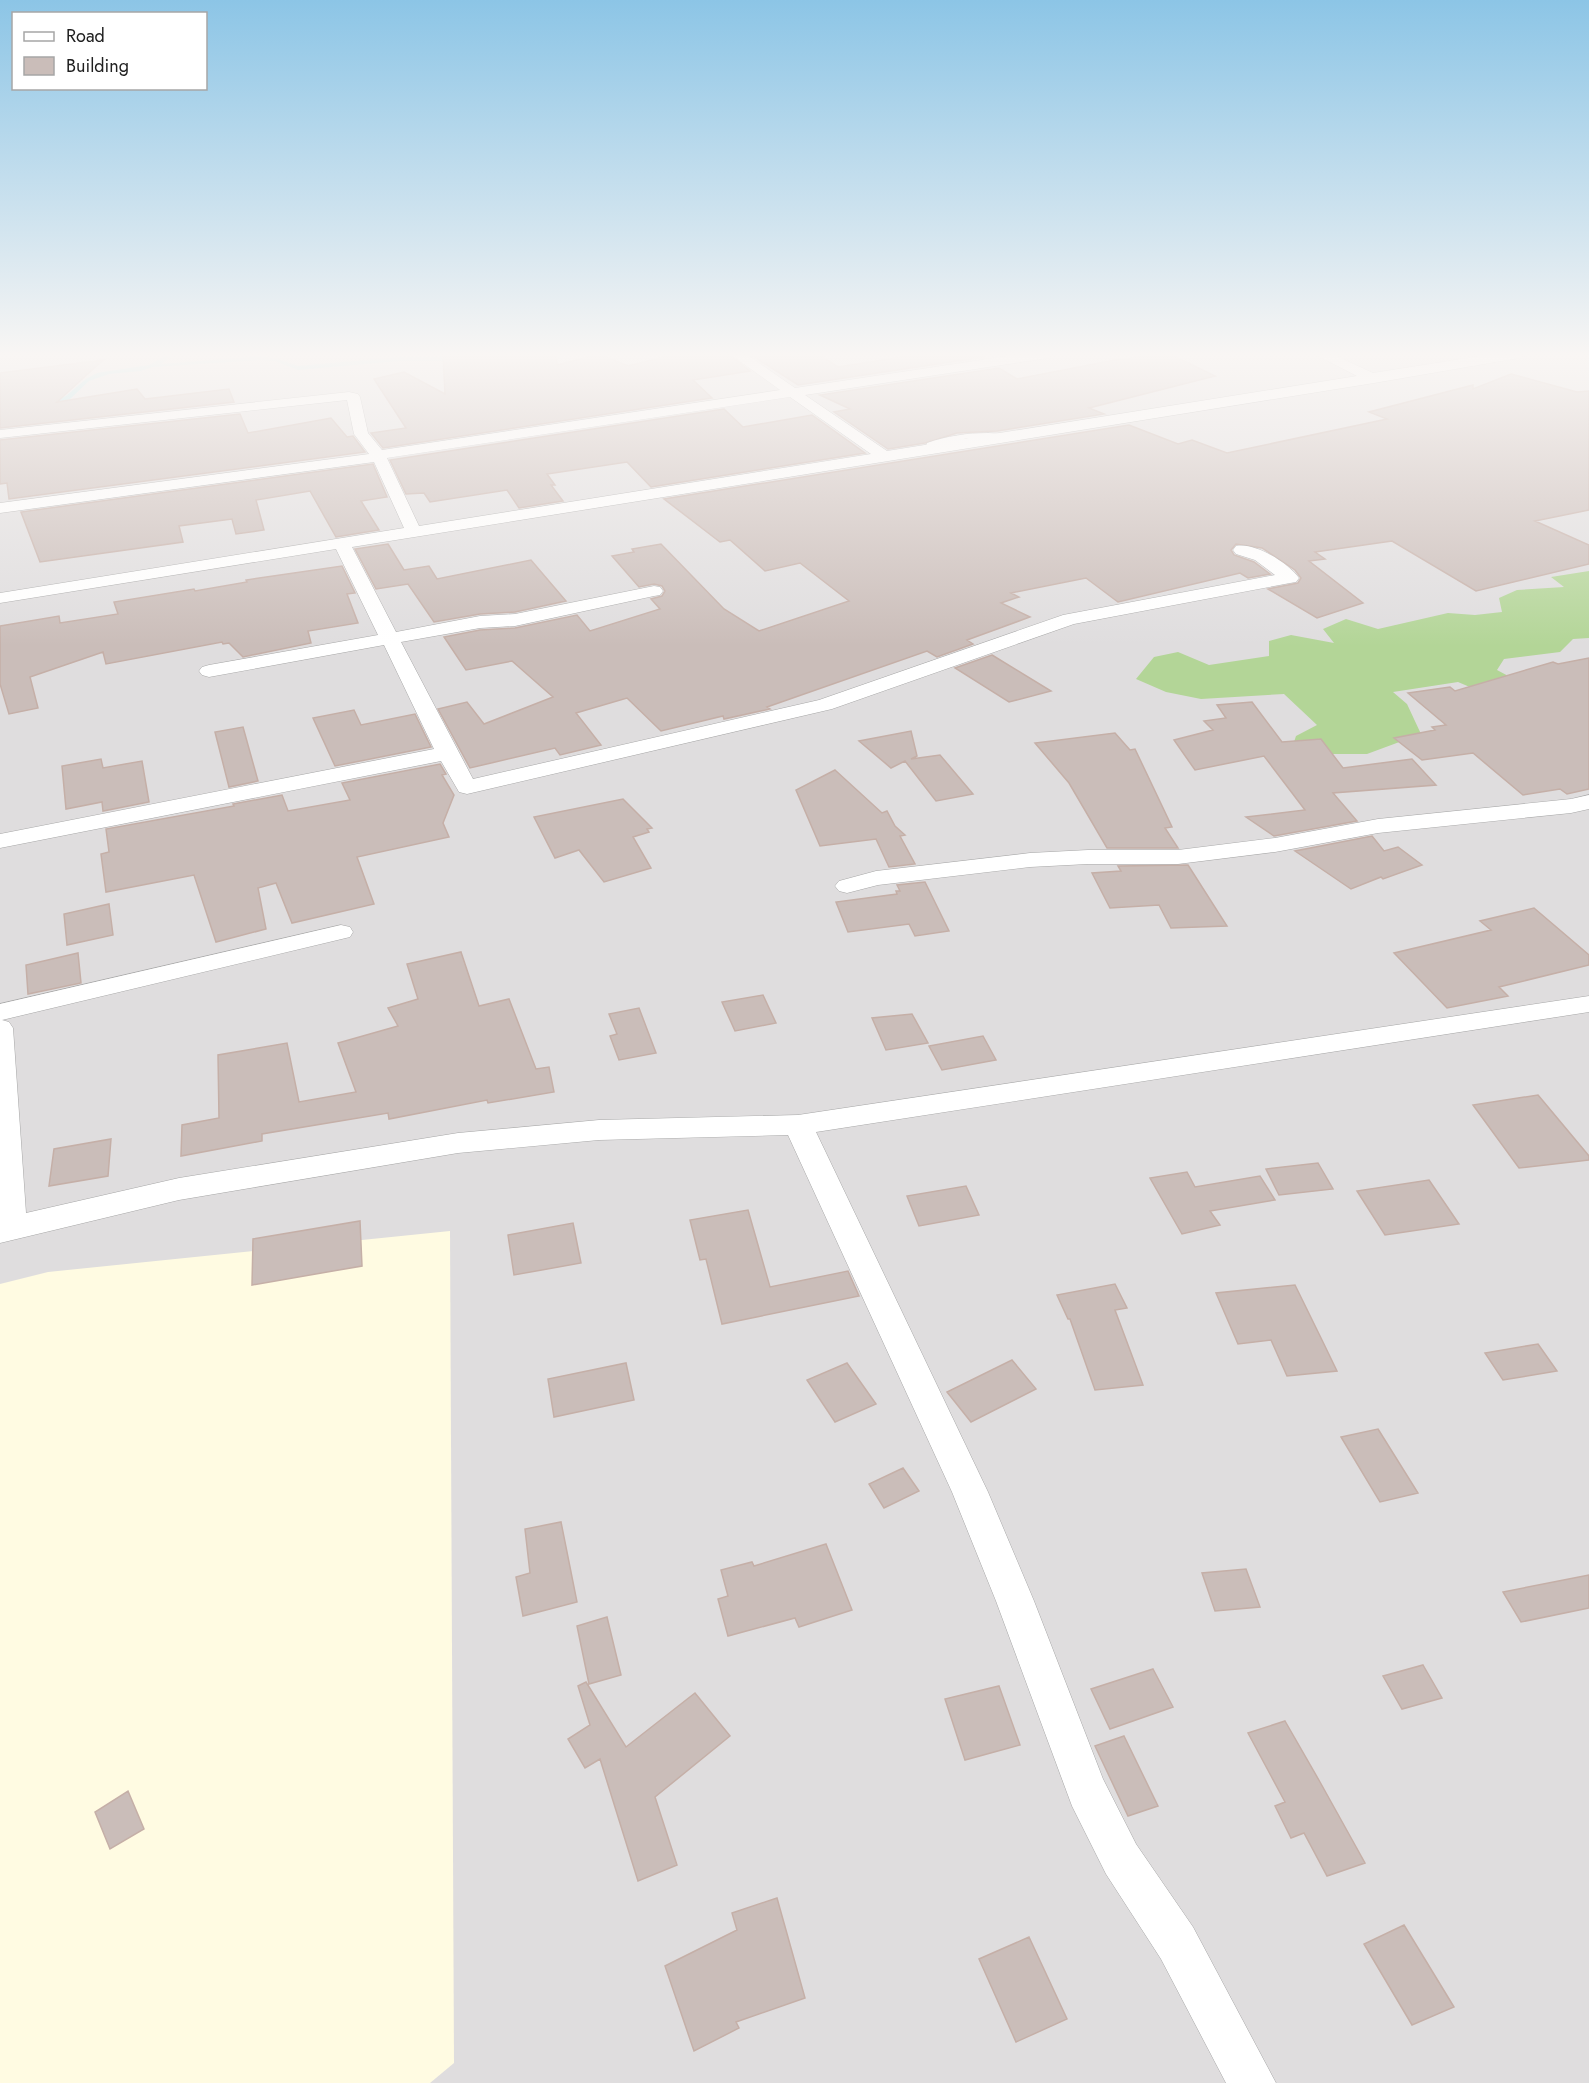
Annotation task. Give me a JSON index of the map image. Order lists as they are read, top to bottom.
{
  "legend": ["Road", "Building"]
}
